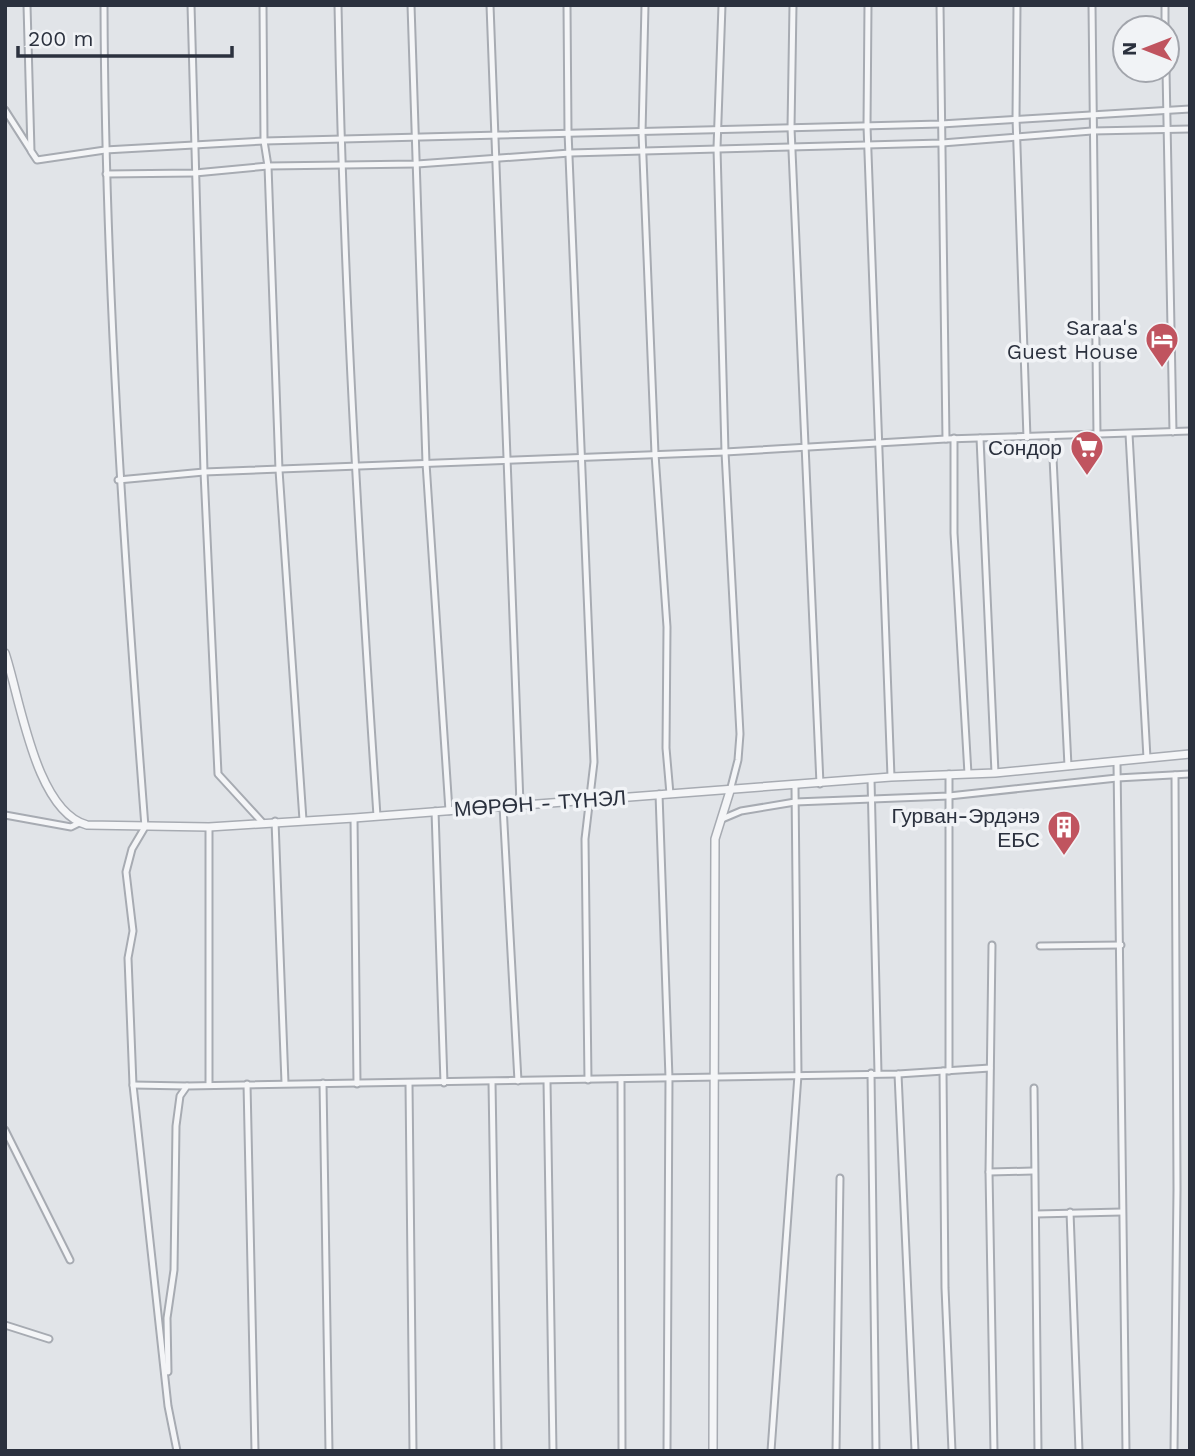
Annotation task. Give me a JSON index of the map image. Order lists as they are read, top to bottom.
{
  "streets": {
    "street": ["МӨРӨН - ТҮНЭЛ"]
  },
  "places": {
    "hotel": ["Saraa's Guest House"],
    "supermarket": ["Сондор"],
    "building": ["Гурван-Эрдэнэ ЕБС"]
  },
  "scale_bar": "200 m",
  "north": "left"
}
